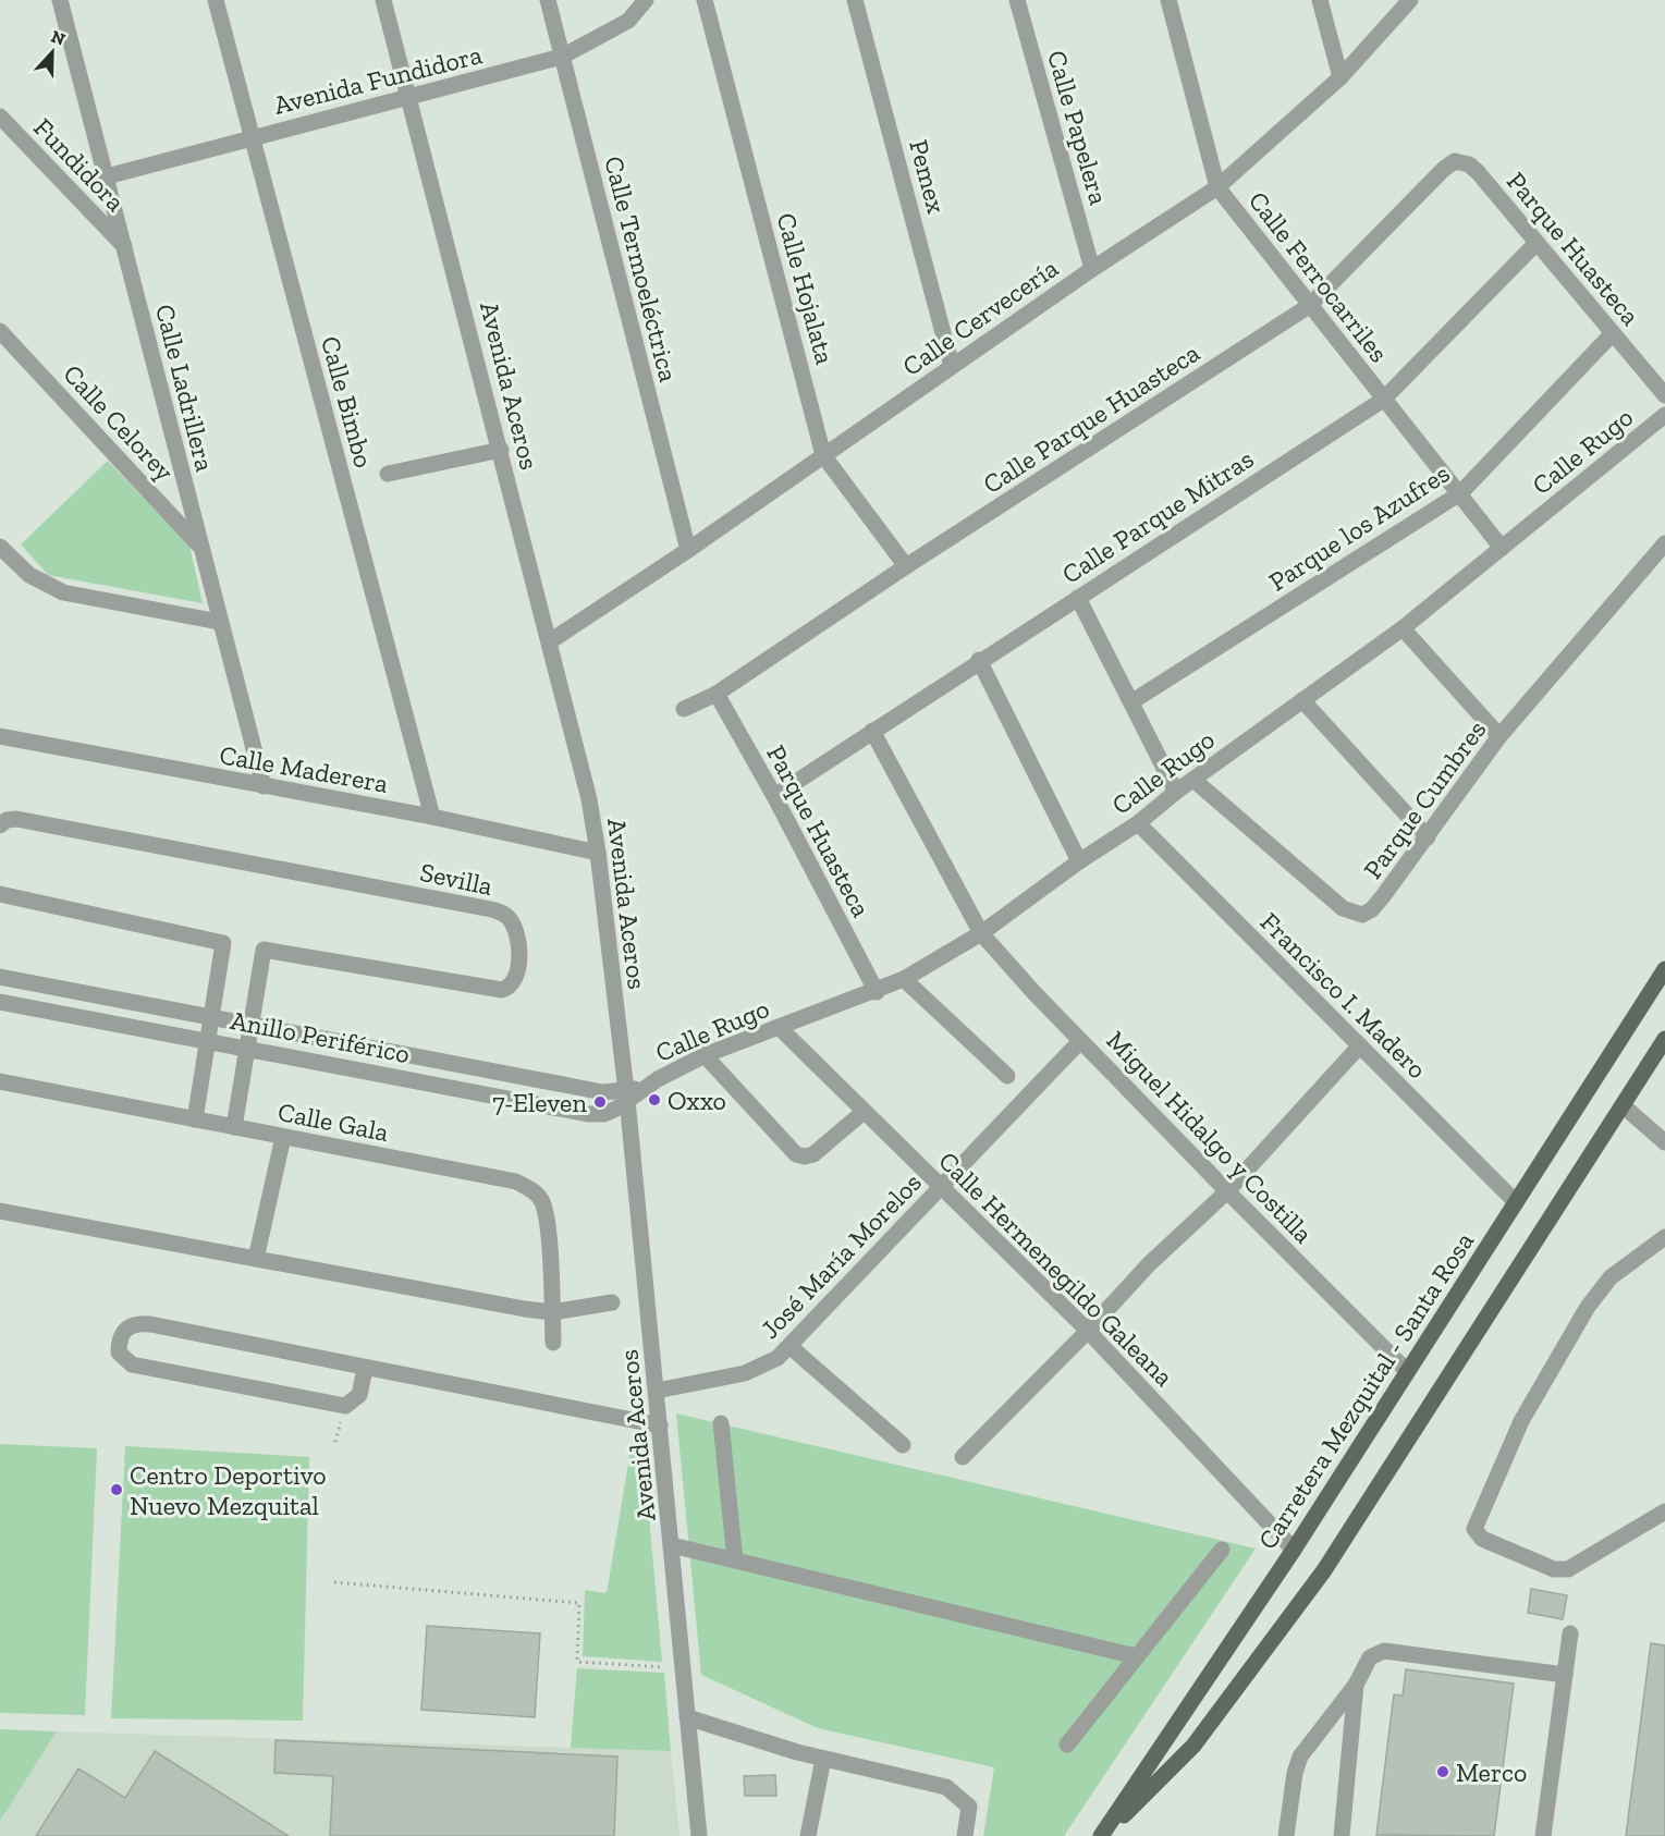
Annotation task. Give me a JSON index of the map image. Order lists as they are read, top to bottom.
{
  "streets": {
    "main road": ["Carretera Mezquital - Santa Rosa"],
    "street": [
      "Avenida Fundidora",
      "Calle Papelera",
      "Fundidora",
      "Pemex",
      "Parque Huasteca",
      "Calle Termoeléctrica",
      "Calle Ferrocarriles",
      "Calle Hojalata",
      "Calle Cervecería",
      "Avenida Aceros",
      "Calle Ladrillera",
      "Calle Bimbo",
      "Calle Parque Huasteca",
      "Calle Celorey",
      "Calle Rugo",
      "Calle Parque Mitras",
      "Parque los Azufres",
      "Calle Maderera",
      "Parque Cumbres",
      "Sevilla",
      "Francisco I. Madero",
      "Anillo Periférico",
      "Calle Gala",
      "Miguel Hidalgo y Costilla",
      "José María Morelos",
      "Calle Hermenegildo Galeana"
    ]
  },
  "crossings": [
    ["Avenida Fundidora", "Calle Termoeléctrica"],
    ["Avenida Fundidora", "Avenida Aceros"],
    ["Avenida Fundidora", "Calle Ladrillera"],
    ["Avenida Fundidora", "Calle Bimbo"],
    ["Calle Papelera", "Calle Cervecería"],
    ["Fundidora", "Calle Ladrillera"],
    ["Pemex", "Calle Cervecería"],
    ["Parque Huasteca", "Calle Parque Huasteca"],
    ["Parque Huasteca", "Calle Rugo"],
    ["Parque Huasteca", "Calle Parque Mitras"],
    ["Parque Huasteca", "Parque los Azufres"],
    ["Calle Termoeléctrica", "Calle Cervecería"],
    ["Calle Ferrocarriles", "Calle Cervecería"],
    ["Calle Ferrocarriles", "Calle Parque Huasteca"],
    ["Calle Ferrocarriles", "Calle Rugo"],
    ["Calle Ferrocarriles", "Calle Parque Mitras"],
    ["Calle Ferrocarriles", "Parque los Azufres"],
    ["Calle Hojalata", "Calle Cervecería"],
    ["Calle Hojalata", "Calle Parque Huasteca"],
    ["Calle Cervecería", "Avenida Aceros"],
    ["Avenida Aceros", "Calle Rugo"],
    ["Avenida Aceros", "Calle Maderera"],
    ["Avenida Aceros", "Anillo Periférico"],
    ["Avenida Aceros", "José María Morelos"],
    ["Calle Ladrillera", "Calle Celorey"],
    ["Calle Ladrillera", "Calle Maderera"],
    ["Calle Bimbo", "Calle Maderera"],
    ["Calle Rugo", "Parque Cumbres"],
    ["Calle Rugo", "Francisco I. Madero"],
    ["Calle Rugo", "Anillo Periférico"],
    ["Calle Rugo", "Miguel Hidalgo y Costilla"],
    ["Calle Rugo", "Calle Hermenegildo Galeana"],
    ["Calle Parque Mitras", "Miguel Hidalgo y Costilla"],
    ["Sevilla", "Anillo Periférico"],
    ["Francisco I. Madero", "Carretera Mezquital - Santa Rosa"],
    ["Miguel Hidalgo y Costilla", "José María Morelos"],
    ["Miguel Hidalgo y Costilla", "Carretera Mezquital - Santa Rosa"],
    ["José María Morelos", "Calle Hermenegildo Galeana"],
    ["Calle Hermenegildo Galeana", "Carretera Mezquital - Santa Rosa"]
  ],
  "places": [
    "Oxxo",
    "7-Eleven",
    "Centro Deportivo Nuevo Mezquital",
    "Merco"
  ],
  "north": "top"
}
